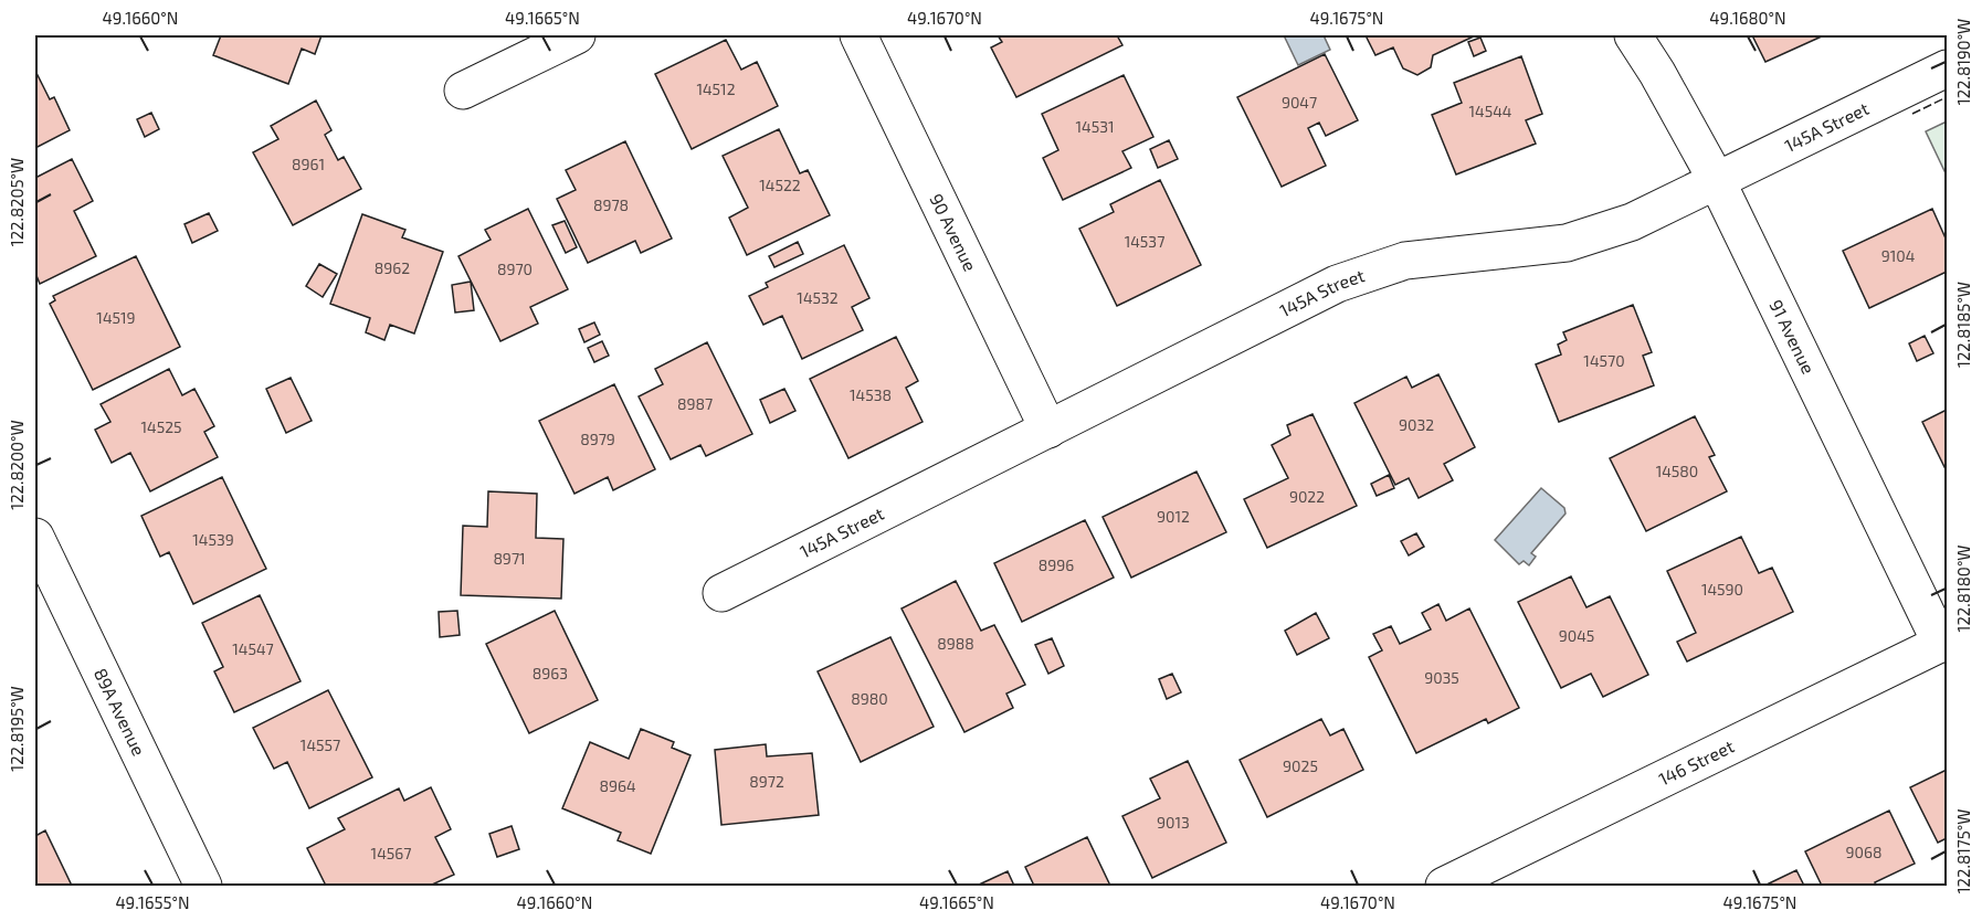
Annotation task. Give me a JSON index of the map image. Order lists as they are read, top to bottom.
{
  "streets": {
    "street": [
      "145A Street",
      "90 Avenue",
      "91 Avenue",
      "89A Avenue",
      "146 Street"
    ]
  },
  "crossings": [
    ["145A Street", "90 Avenue"],
    ["145A Street", "91 Avenue"],
    ["91 Avenue", "146 Street"]
  ],
  "house_numbers": [
    "14512",
    "9047",
    "14544",
    "14531",
    "8961",
    "14522",
    "8978",
    "14537",
    "9104",
    "8962",
    "8970",
    "14532",
    "14519",
    "14570",
    "14538",
    "8987",
    "9032",
    "14525",
    "8979",
    "14580",
    "9022",
    "9012",
    "14539",
    "8971",
    "8996",
    "14590",
    "9045",
    "8988",
    "14547",
    "8963",
    "9035",
    "8980",
    "14557",
    "9025",
    "8972",
    "8964",
    "9013",
    "9068",
    "14567"
  ],
  "coordinates": [
    "49.1660°N",
    "49.1665°N",
    "49.1670°N",
    "49.1675°N",
    "49.1680°N",
    "122.8190°W",
    "122.8205°W",
    "122.8185°W",
    "122.8200°W",
    "122.8180°W",
    "122.8195°W",
    "122.8175°W",
    "49.1655°N"
  ]
}
